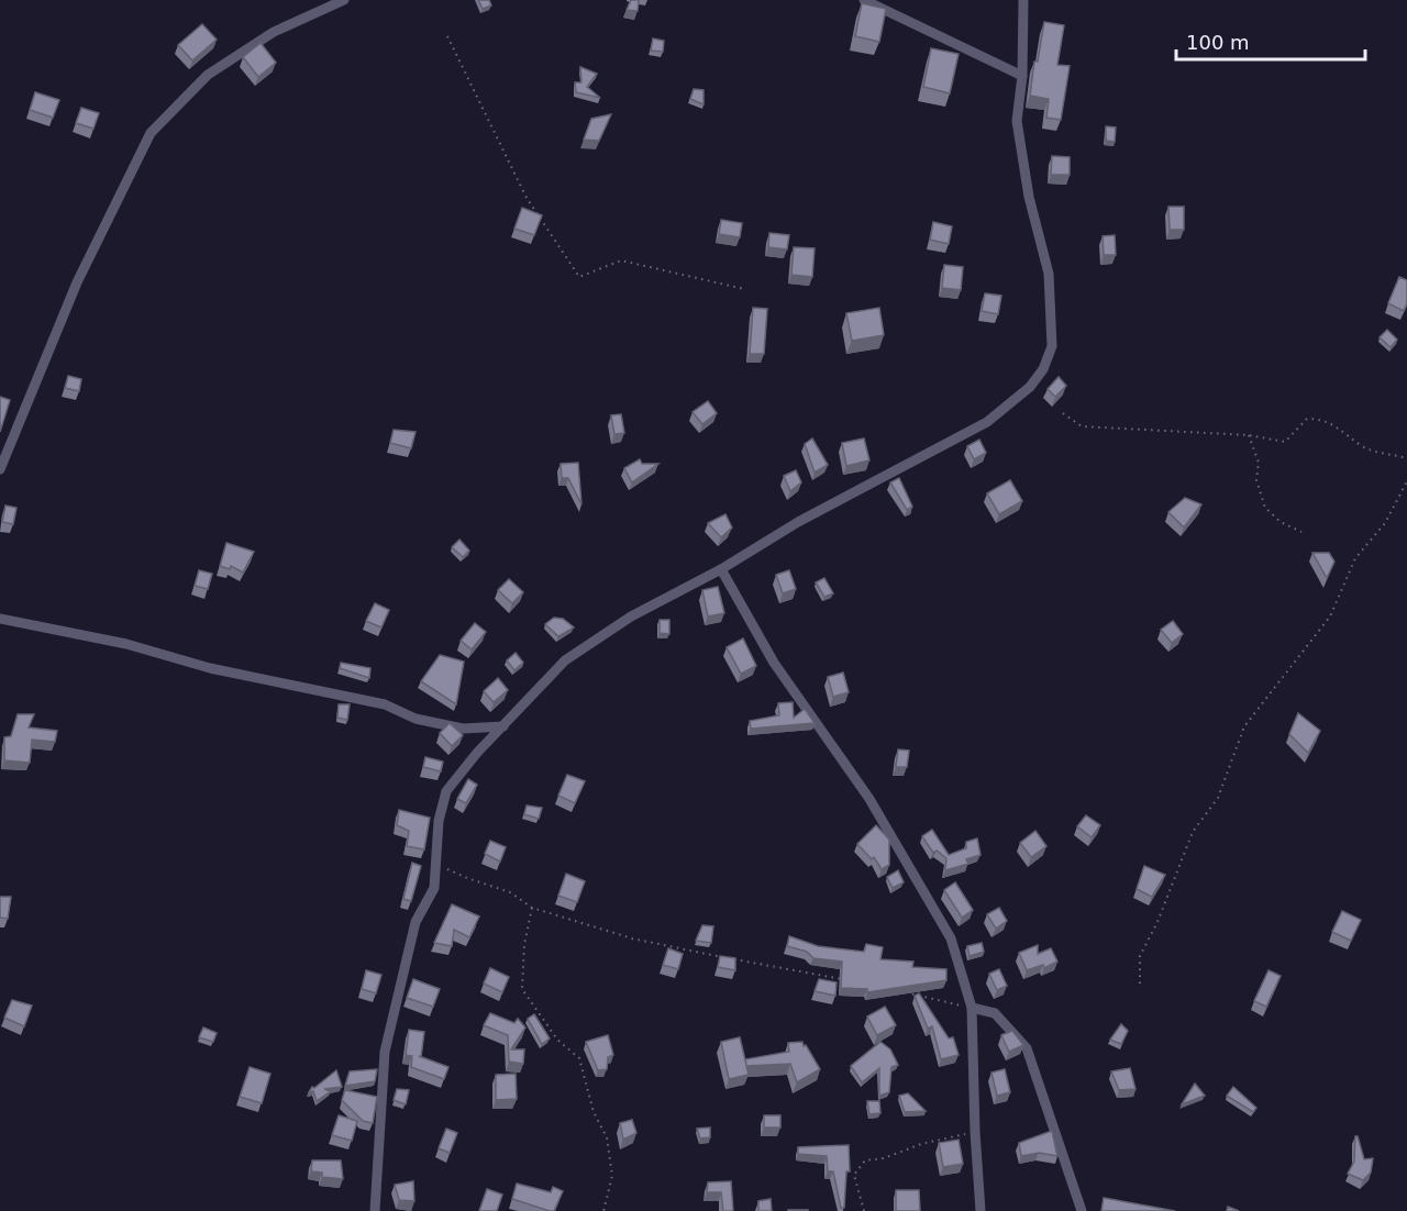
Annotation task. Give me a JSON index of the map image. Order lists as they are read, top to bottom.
{
  "scale_bar": "100 m"
}
